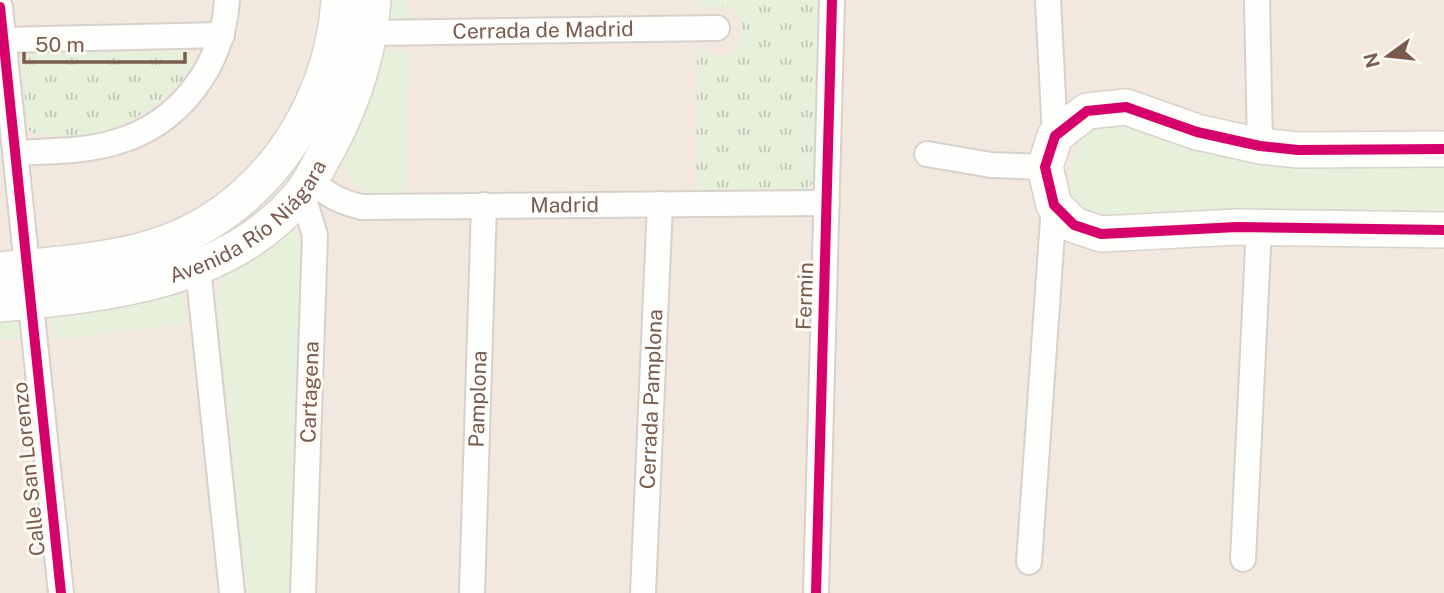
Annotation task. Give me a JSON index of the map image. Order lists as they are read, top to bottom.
{
  "streets": {
    "street": [
      "Cerrada de Madrid",
      "Madrid",
      "Avenida Río Niágara",
      "Fermin",
      "Cartagena",
      "Cerrada Pamplona",
      "Pamplona",
      "Calle San Lorenzo"
    ]
  },
  "crossings": [
    ["Cerrada de Madrid", "Avenida Río Niágara"],
    ["Madrid", "Avenida Río Niágara"],
    ["Madrid", "Fermin"],
    ["Madrid", "Cartagena"],
    ["Madrid", "Cerrada Pamplona"],
    ["Madrid", "Pamplona"],
    ["Avenida Río Niágara", "Cartagena"],
    ["Avenida Río Niágara", "Calle San Lorenzo"]
  ],
  "scale_bar": "50 m",
  "north": "left"
}
